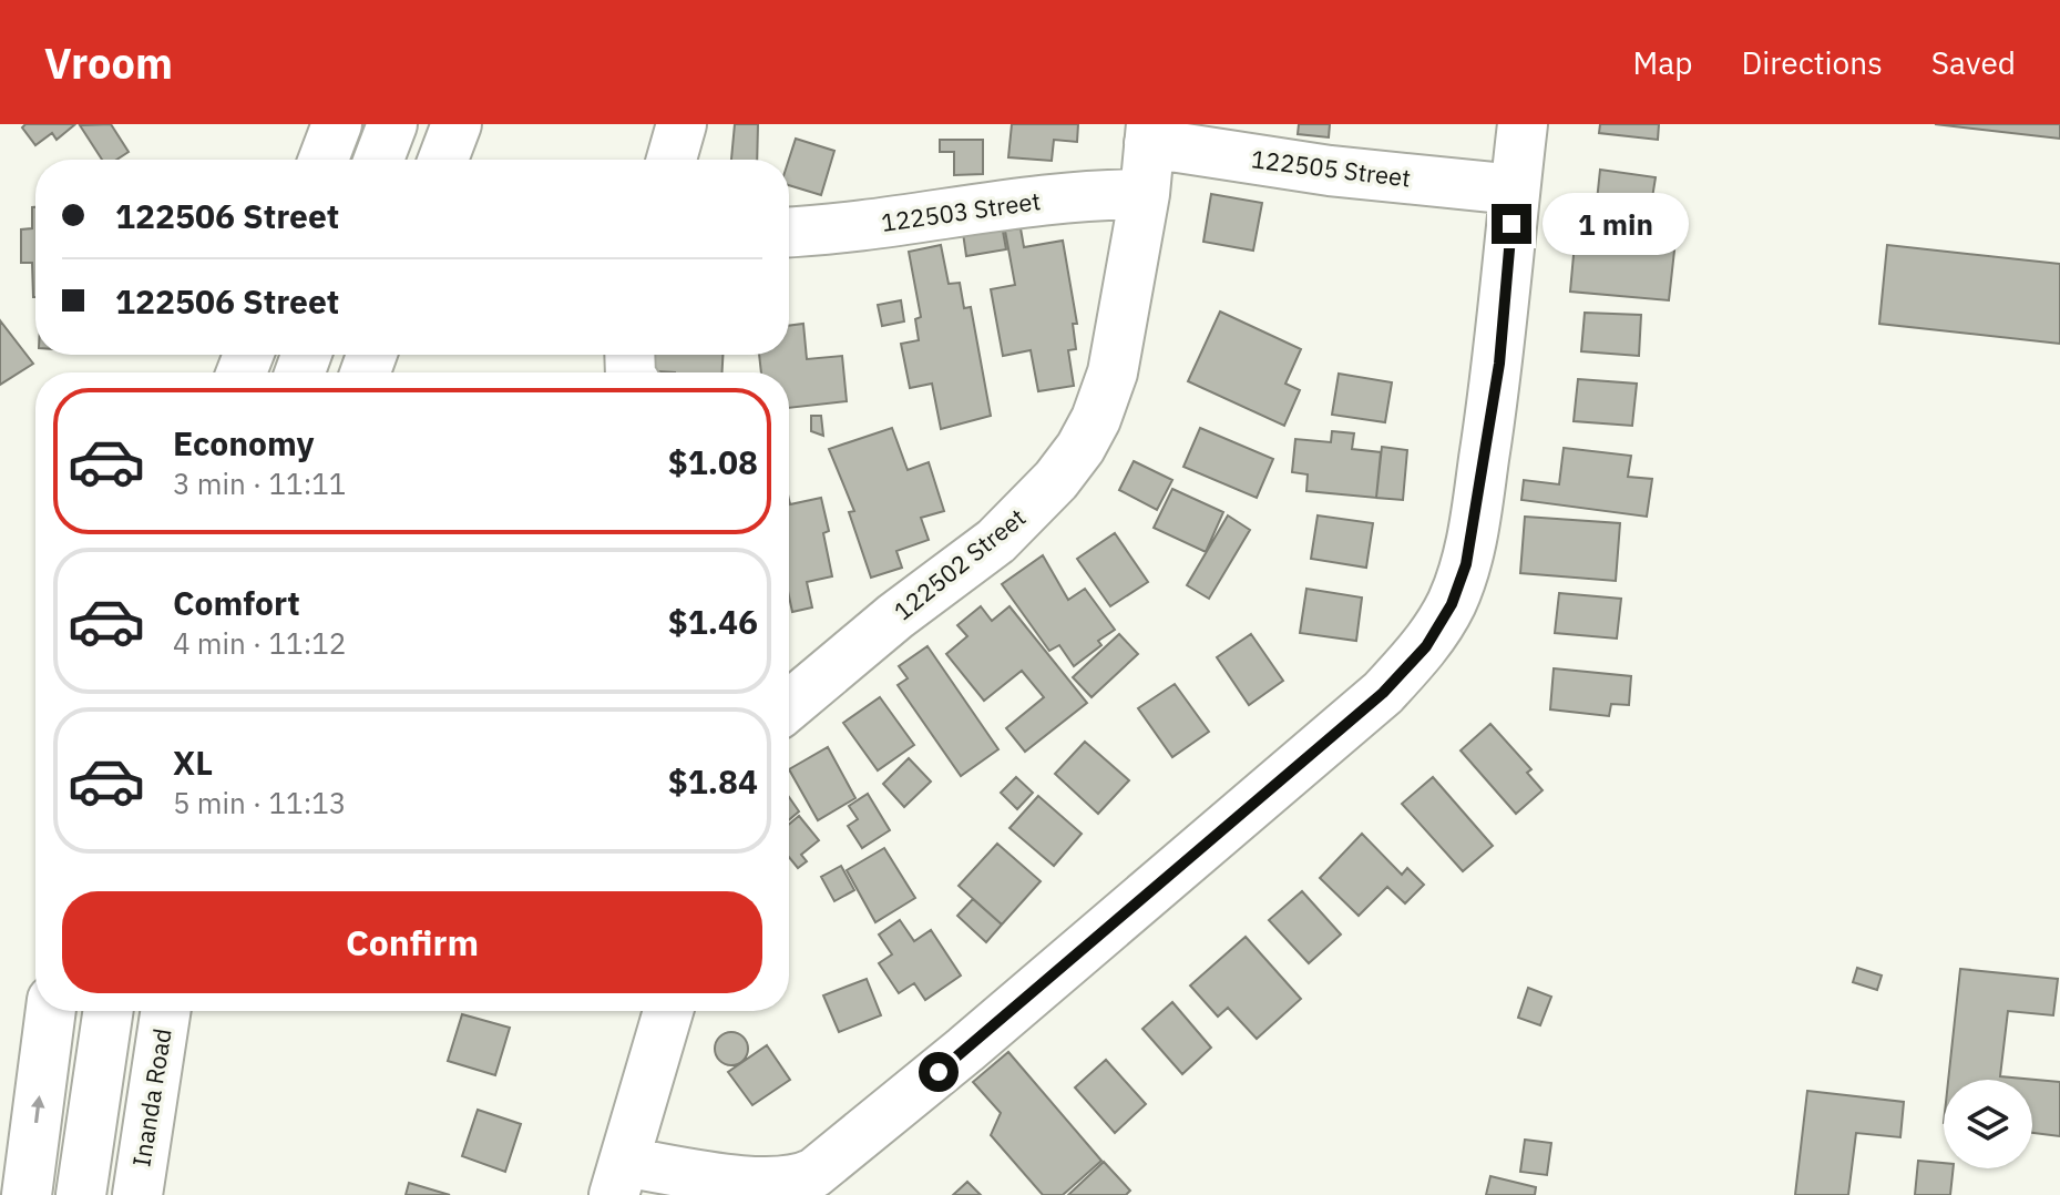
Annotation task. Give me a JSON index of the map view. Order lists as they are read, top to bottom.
{
  "streets": {
    "street": [
      "122505 Street",
      "122503 Street",
      "122502 Street",
      "Inanda Road"
    ]
  },
  "crossings": [
    ["122505 Street", "122502 Street"],
    ["122503 Street", "122502 Street"]
  ],
  "page": {
    "header": "Vroom",
    "nav": ["Map", "Directions", "Saved"],
    "banner": ["122506 Street", "122506 Street"],
    "bubble": "1 min",
    "list": [
      {
        "name": "Economy",
        "note": "3 min · 11:11",
        "value": "$1.08"
      },
      {
        "name": "Comfort",
        "note": "4 min · 11:12",
        "value": "$1.46"
      },
      {
        "name": "XL",
        "note": "5 min · 11:13",
        "value": "$1.84"
      }
    ],
    "buttons": "Confirm"
  }
}
